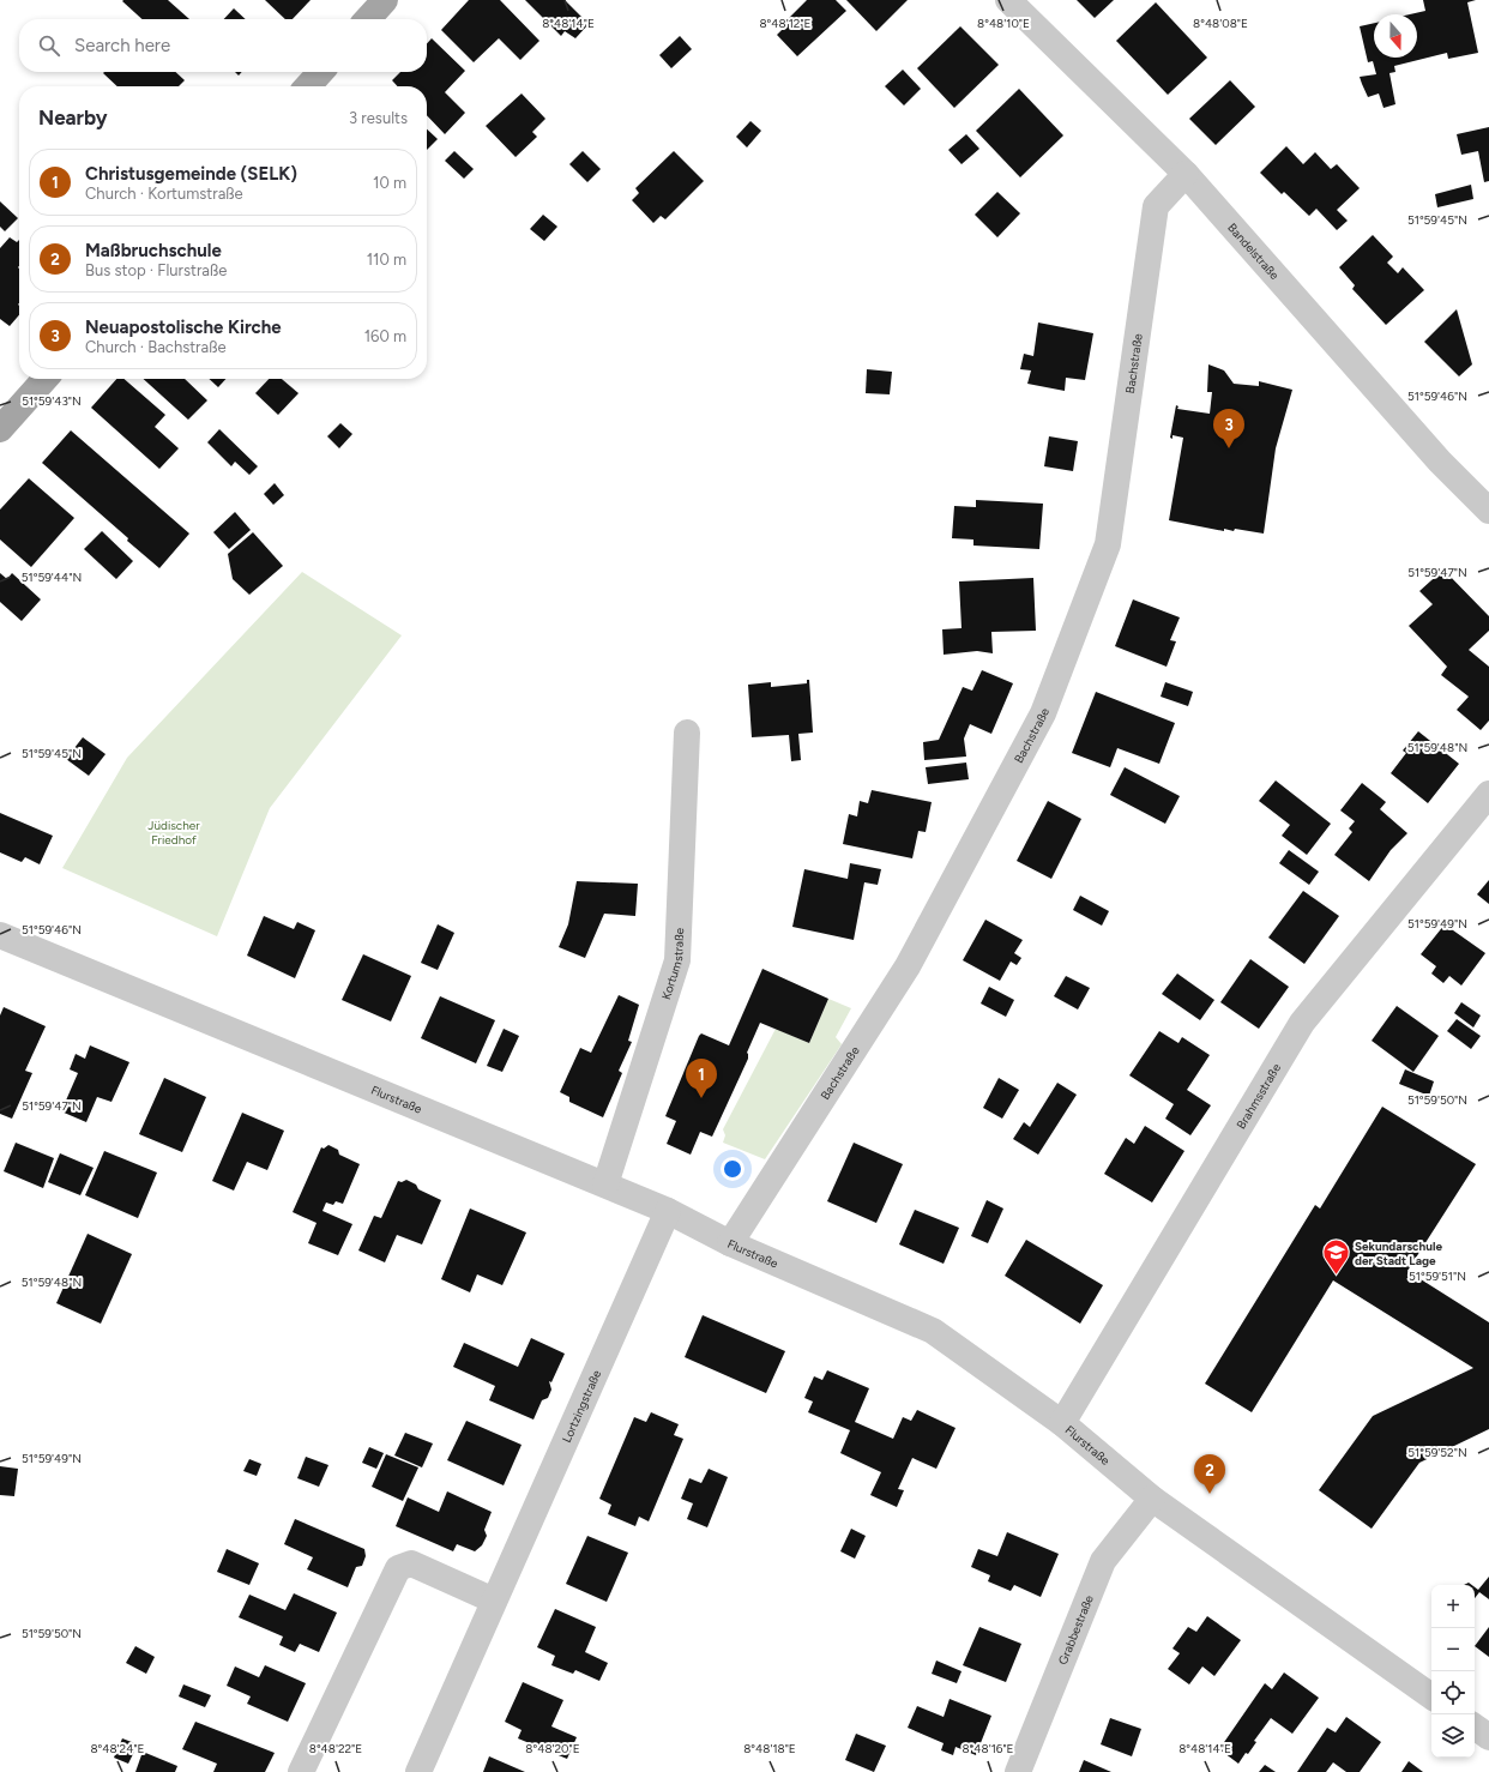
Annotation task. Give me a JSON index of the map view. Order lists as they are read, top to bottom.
{
  "streets": {
    "street": [
      "Bandelstraße",
      "Bachstraße",
      "Kortumstraße",
      "Brahmsstraße",
      "Flurstraße",
      "Lortzingstraße",
      "Grabbestraße"
    ]
  },
  "crossings": [
    ["Bandelstraße", "Bachstraße"],
    ["Bachstraße", "Flurstraße"],
    ["Kortumstraße", "Flurstraße"],
    ["Brahmsstraße", "Flurstraße"],
    ["Flurstraße", "Lortzingstraße"],
    ["Flurstraße", "Grabbestraße"]
  ],
  "parks": ["Jüdischer Friedhof"],
  "places": {
    "school or university": ["Sekundarschule der Stadt Lage"]
  },
  "north": "bottom",
  "page": {
    "search": "Search here",
    "heading": ["Nearby", "3 results"],
    "list": [
      {
        "mark": "1",
        "name": "Christusgemeinde (SELK)",
        "note": "Church · Kortumstraße",
        "value": "10 m"
      },
      {
        "mark": "2",
        "name": "Maßbruchschule",
        "note": "Bus stop · Flurstraße",
        "value": "110 m"
      },
      {
        "mark": "3",
        "name": "Neuapostolische Kirche",
        "note": "Church · Bachstraße",
        "value": "160 m"
      }
    ],
    "pins": ["3", "1", "2"],
    "map_buttons": ["+", "−"]
  },
  "coordinates": [
    "8°48'14\"E",
    "8°48'12\"E",
    "8°48'10\"E",
    "8°48'08\"E",
    "51°59'45\"N",
    "51°59'46\"N",
    "51°59'43\"N",
    "51°59'47\"N",
    "51°59'44\"N",
    "51°59'48\"N",
    "51°59'49\"N",
    "51°59'50\"N",
    "51°59'51\"N",
    "51°59'52\"N",
    "8°48'24\"E",
    "8°48'22\"E",
    "8°48'20\"E",
    "8°48'18\"E",
    "8°48'16\"E"
  ]
}
